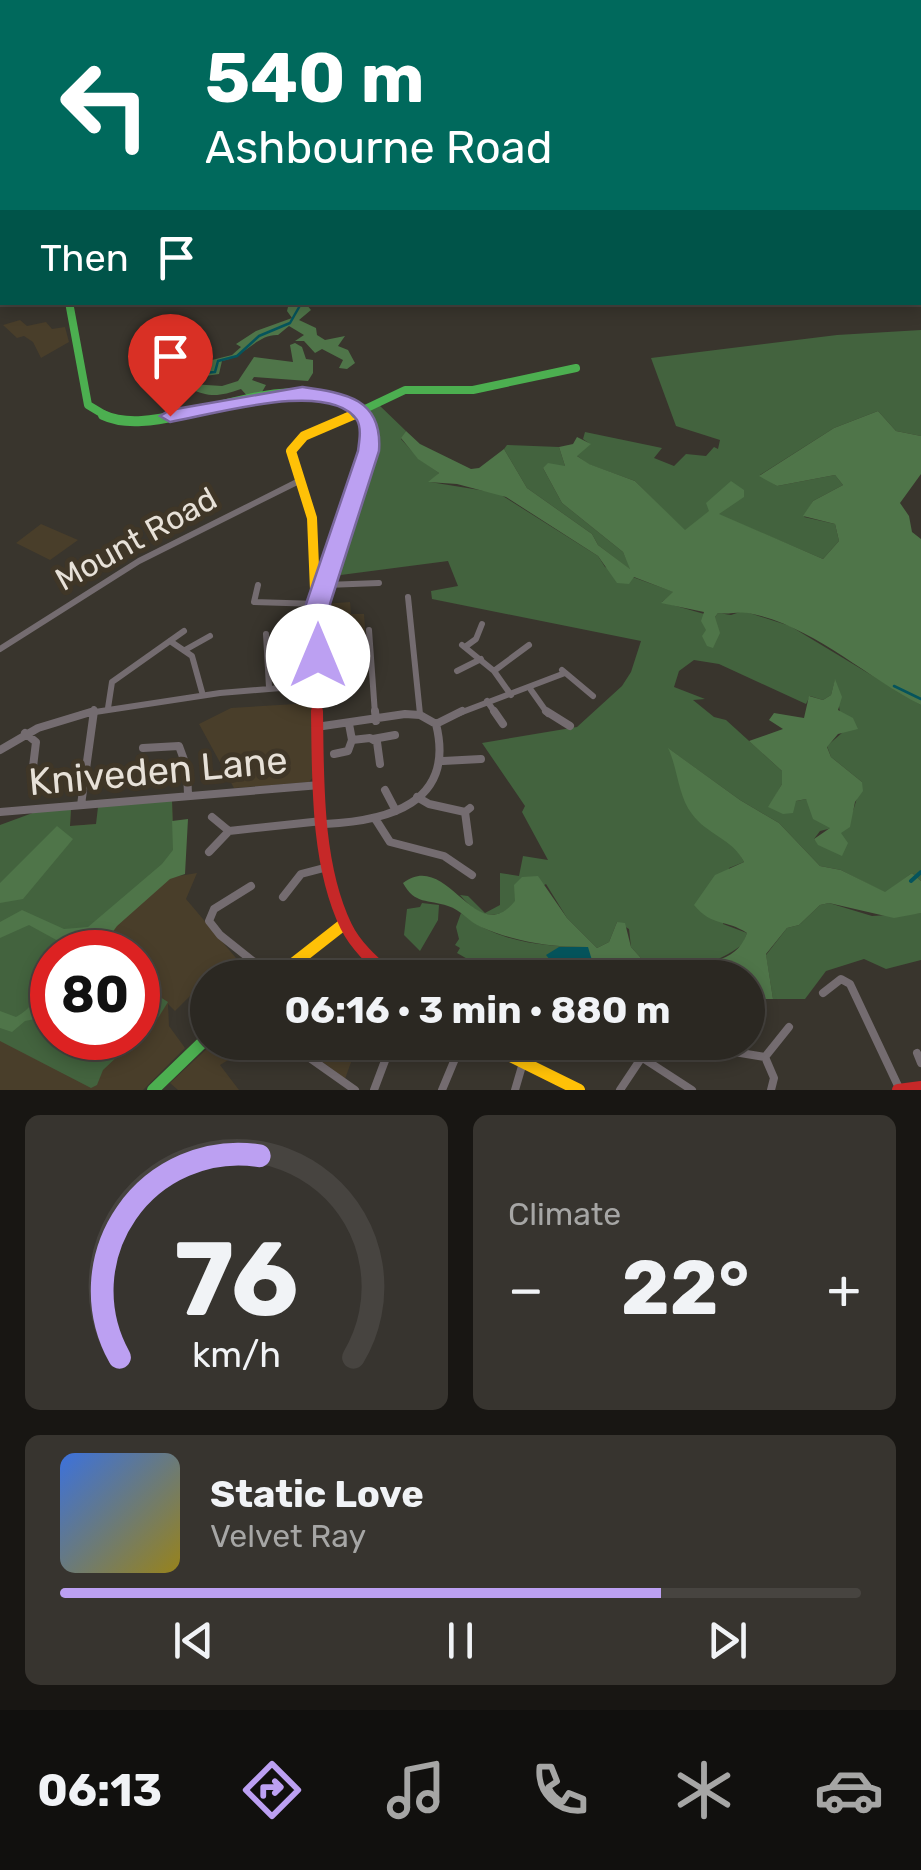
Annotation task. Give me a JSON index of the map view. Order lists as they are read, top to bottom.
{
  "streets": {
    "street": ["Mount Road", "Kniveden Lane"]
  },
  "page": {
    "turn": ["540 m", "Ashbourne Road"],
    "then": "Then",
    "limit": "80",
    "trip": "06:16 · 3 min · 880 m",
    "tile": "Climate",
    "heat": ["−", "22°", "+"],
    "song": ["Static Love", "Velvet Ray"],
    "tabs": "06:13",
    "gauge": ["76", "km/h"]
  }
}
